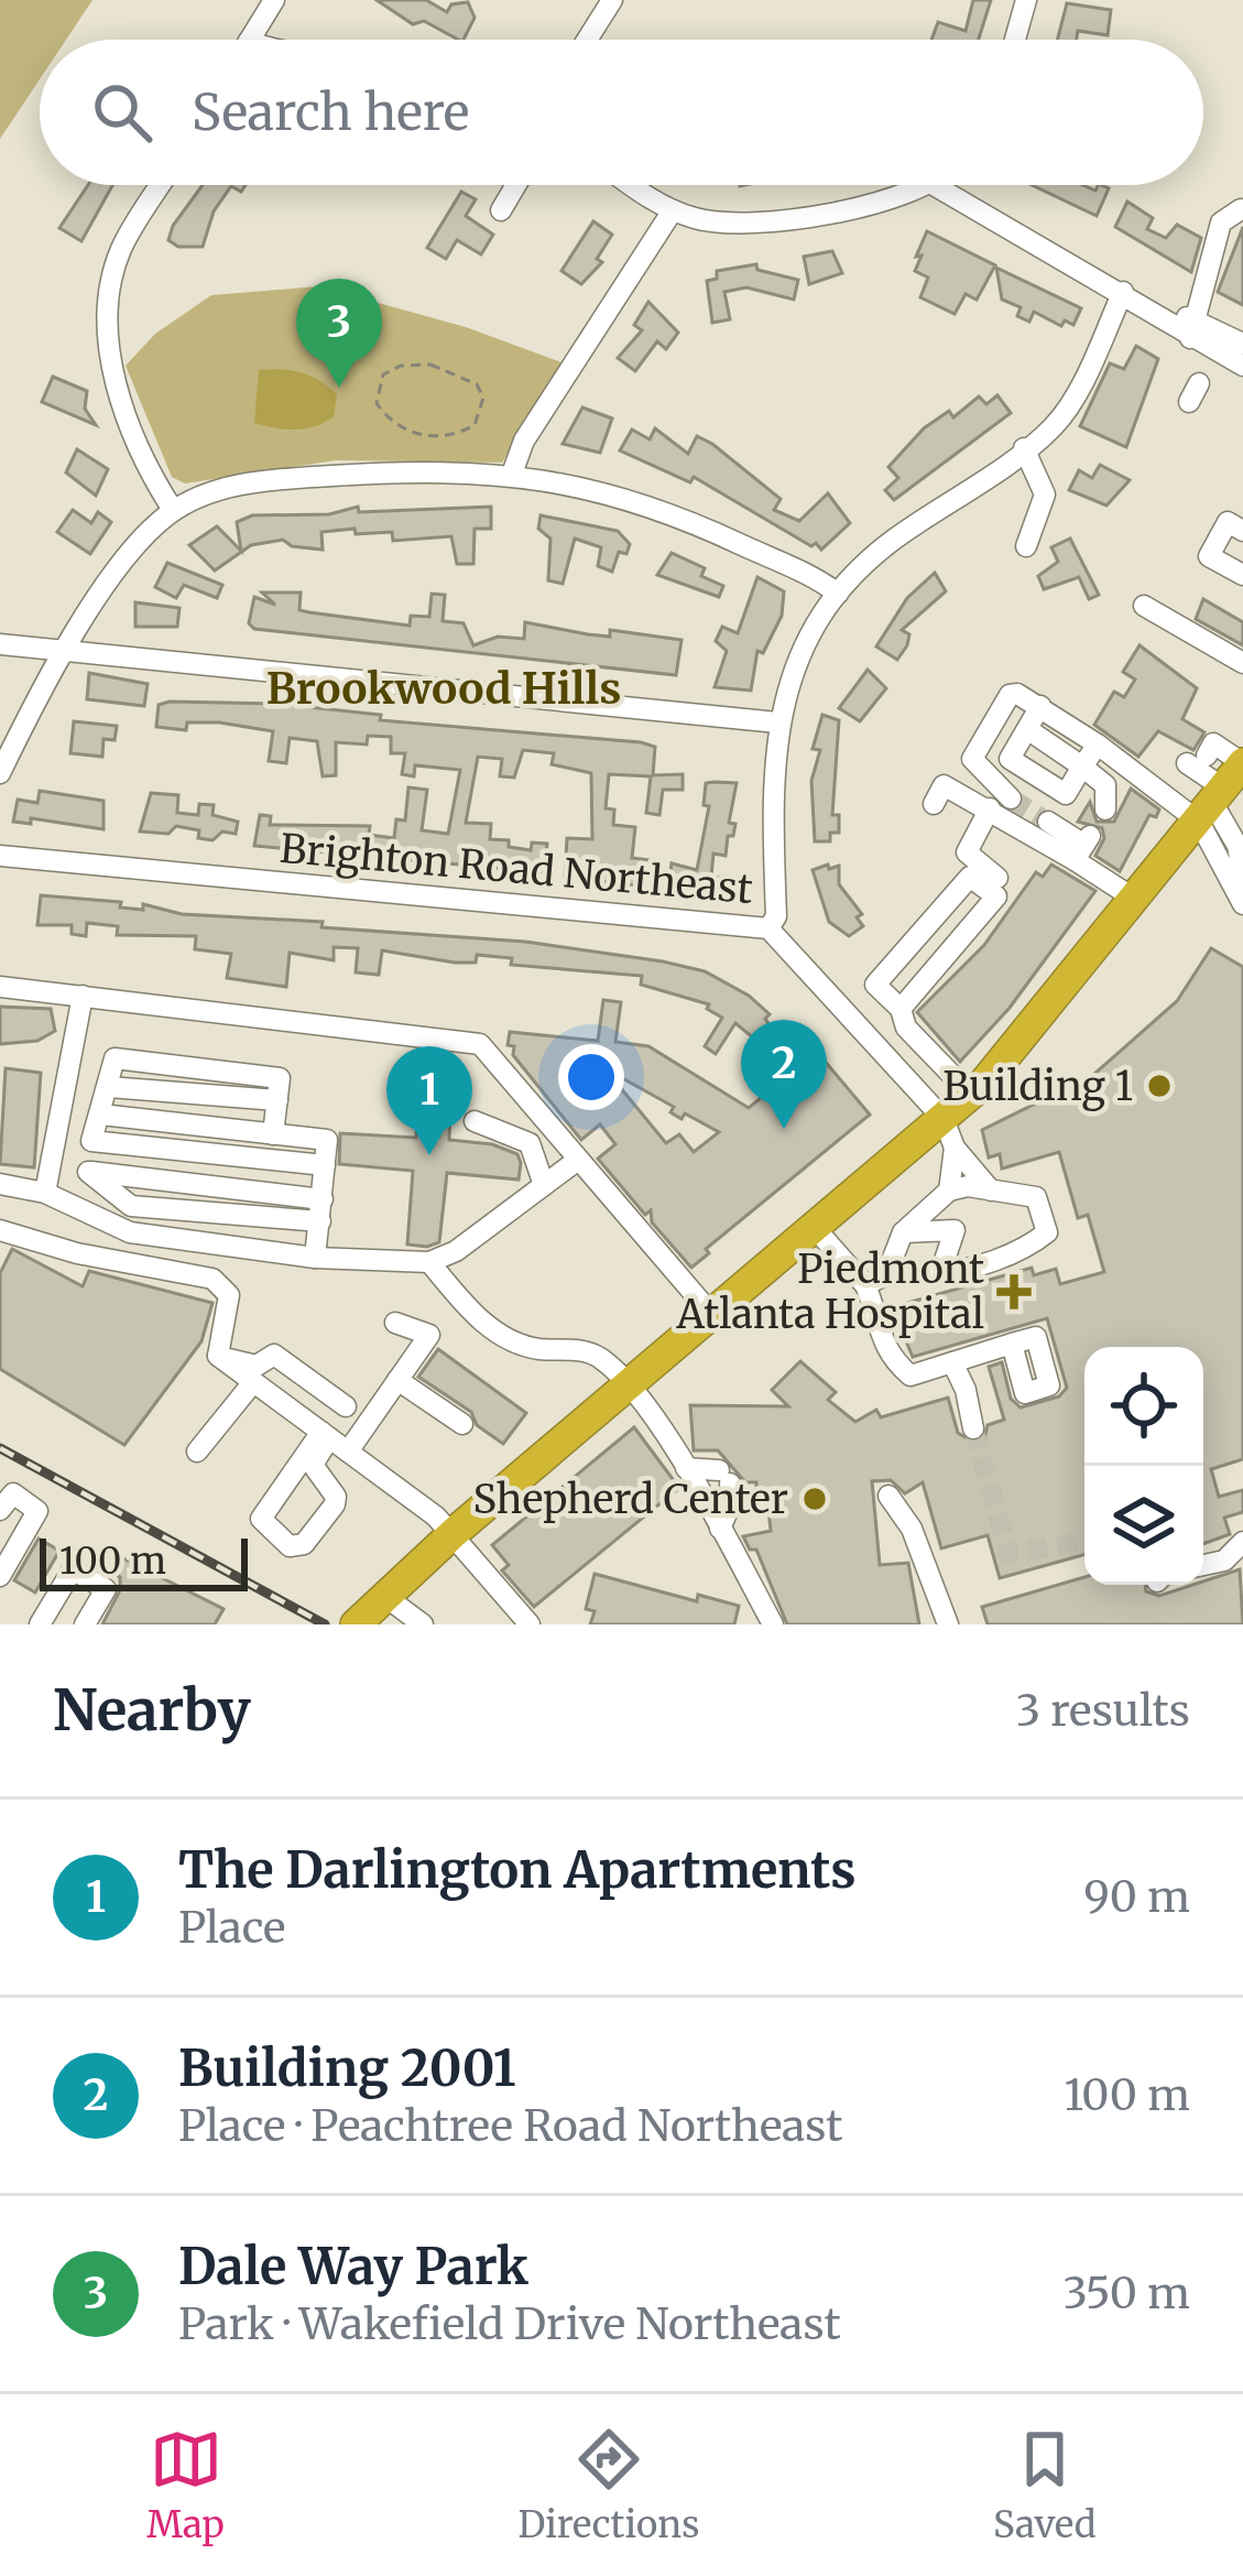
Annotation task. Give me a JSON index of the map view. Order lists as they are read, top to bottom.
{
  "streets": {
    "street": ["Brighton Road Northeast"]
  },
  "districts": ["Brookwood Hills"],
  "places": {
    "other": ["Building 1", "Shepherd Center"],
    "health": ["Piedmont Atlanta Hospital"]
  },
  "scale_bar": "100 m",
  "page": {
    "search": "Search here",
    "pins": ["3", "2", "1"],
    "scale": "100 m",
    "heading": ["Nearby", "3 results"],
    "list": [
      {
        "mark": "1",
        "name": "The Darlington Apartments",
        "note": "Place",
        "value": "90 m"
      },
      {
        "mark": "2",
        "name": "Building 2001",
        "note": "Place · Peachtree Road Northeast",
        "value": "100 m"
      },
      {
        "mark": "3",
        "name": "Dale Way Park",
        "note": "Park · Wakefield Drive Northeast",
        "value": "350 m"
      }
    ],
    "nav": ["Map", "Directions", "Saved"]
  }
}
